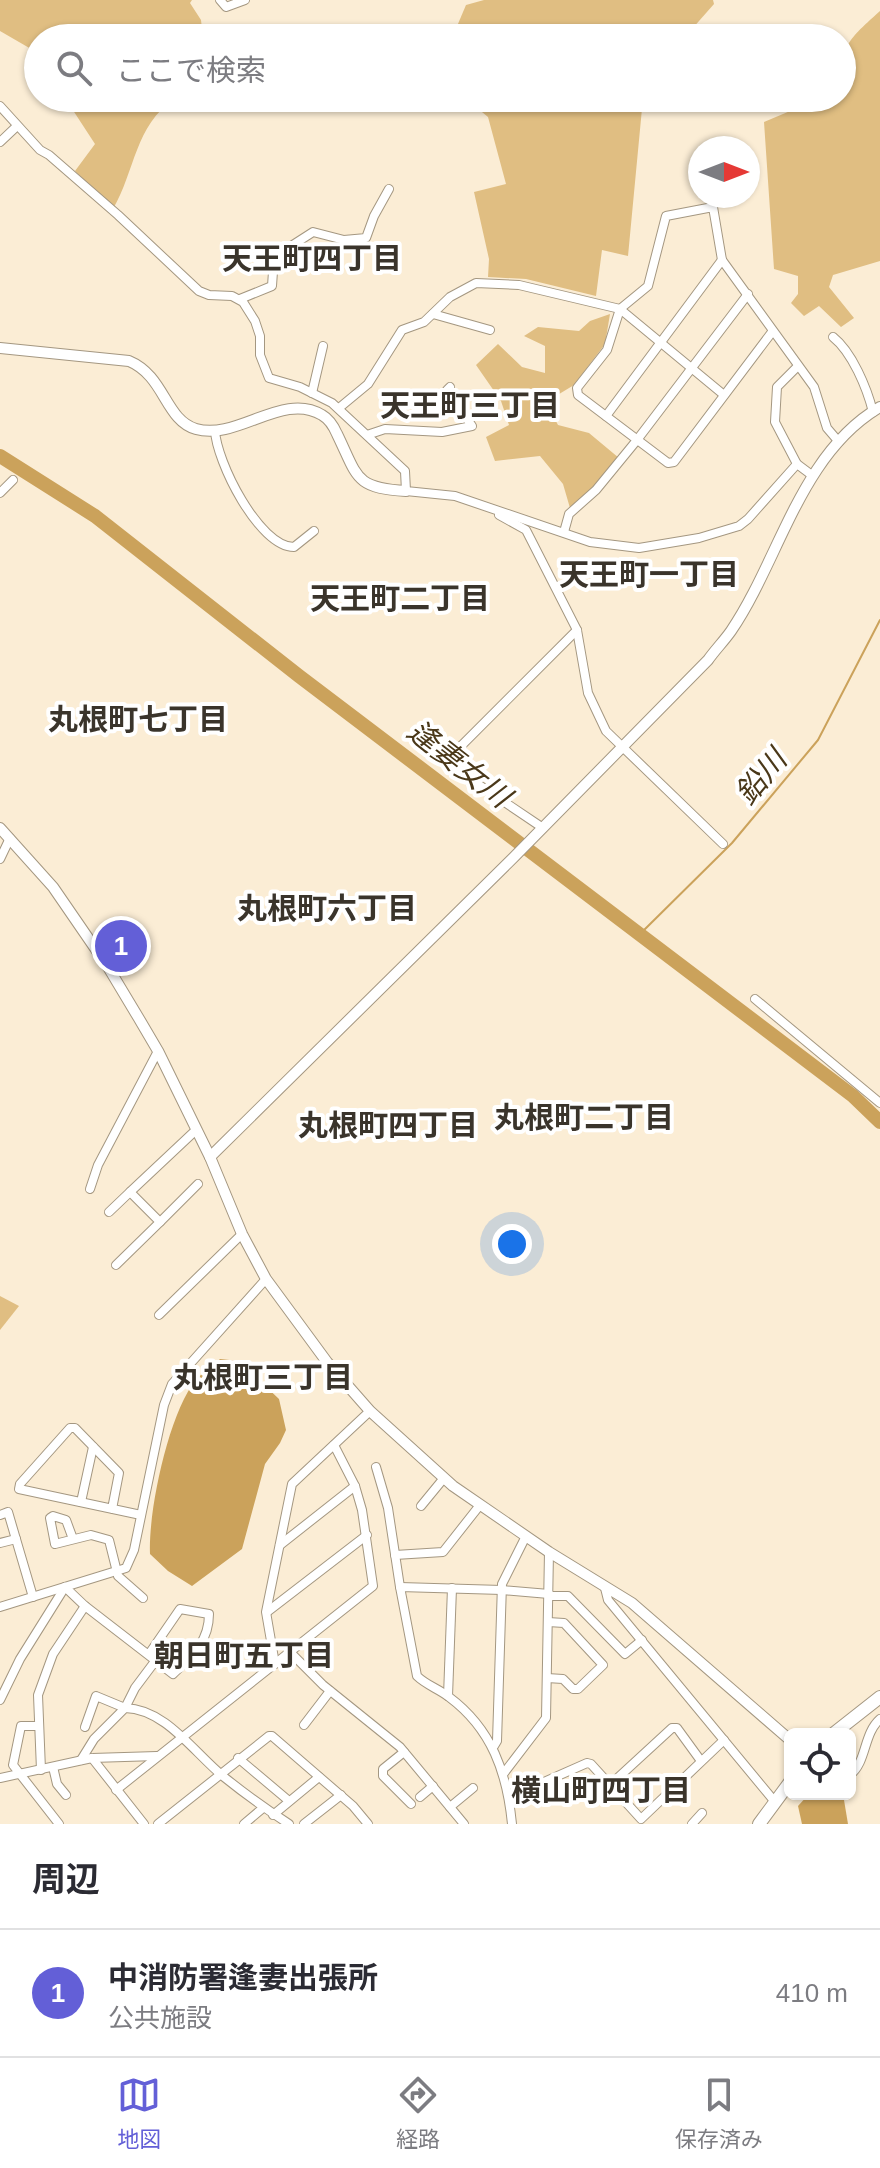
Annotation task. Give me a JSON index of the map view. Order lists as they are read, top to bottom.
{
  "districts": [
    "天王町四丁目",
    "天王町三丁目",
    "天王町一丁目",
    "天王町二丁目",
    "丸根町七丁目",
    "丸根町六丁目",
    "丸根町二丁目",
    "丸根町四丁目",
    "丸根町三丁目",
    "朝日町五丁目",
    "横山町四丁目"
  ],
  "water": ["逢妻女川", "鉛川"],
  "north": "right",
  "page": {
    "search": "ここで検索",
    "pins": "1",
    "heading": "周辺",
    "list": [
      {
        "mark": "1",
        "name": "中消防署逢妻出張所",
        "note": "公共施設",
        "value": "410 m"
      }
    ],
    "nav": ["地図", "経路", "保存済み"]
  }
}
